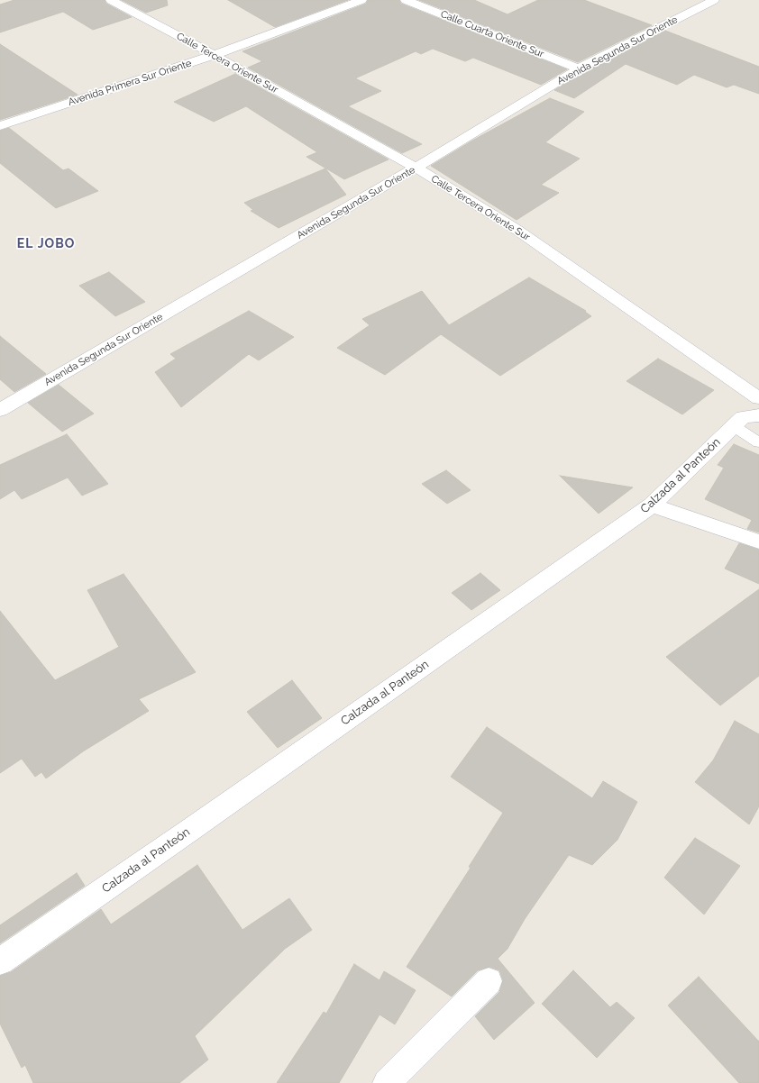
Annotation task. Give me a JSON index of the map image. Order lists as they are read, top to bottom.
{
  "streets": {
    "street": [
      "Calle Cuarta Oriente Sur",
      "Avenida Segunda Sur Oriente",
      "Calle Tercera Oriente Sur",
      "Avenida Primera Sur Oriente",
      "Calzada al Panteón"
    ]
  },
  "crossings": [
    ["Calle Cuarta Oriente Sur", "Avenida Segunda Sur Oriente"],
    ["Avenida Segunda Sur Oriente", "Calle Tercera Oriente Sur"],
    ["Calle Tercera Oriente Sur", "Avenida Primera Sur Oriente"]
  ],
  "districts": ["EL JOBO"]
}
